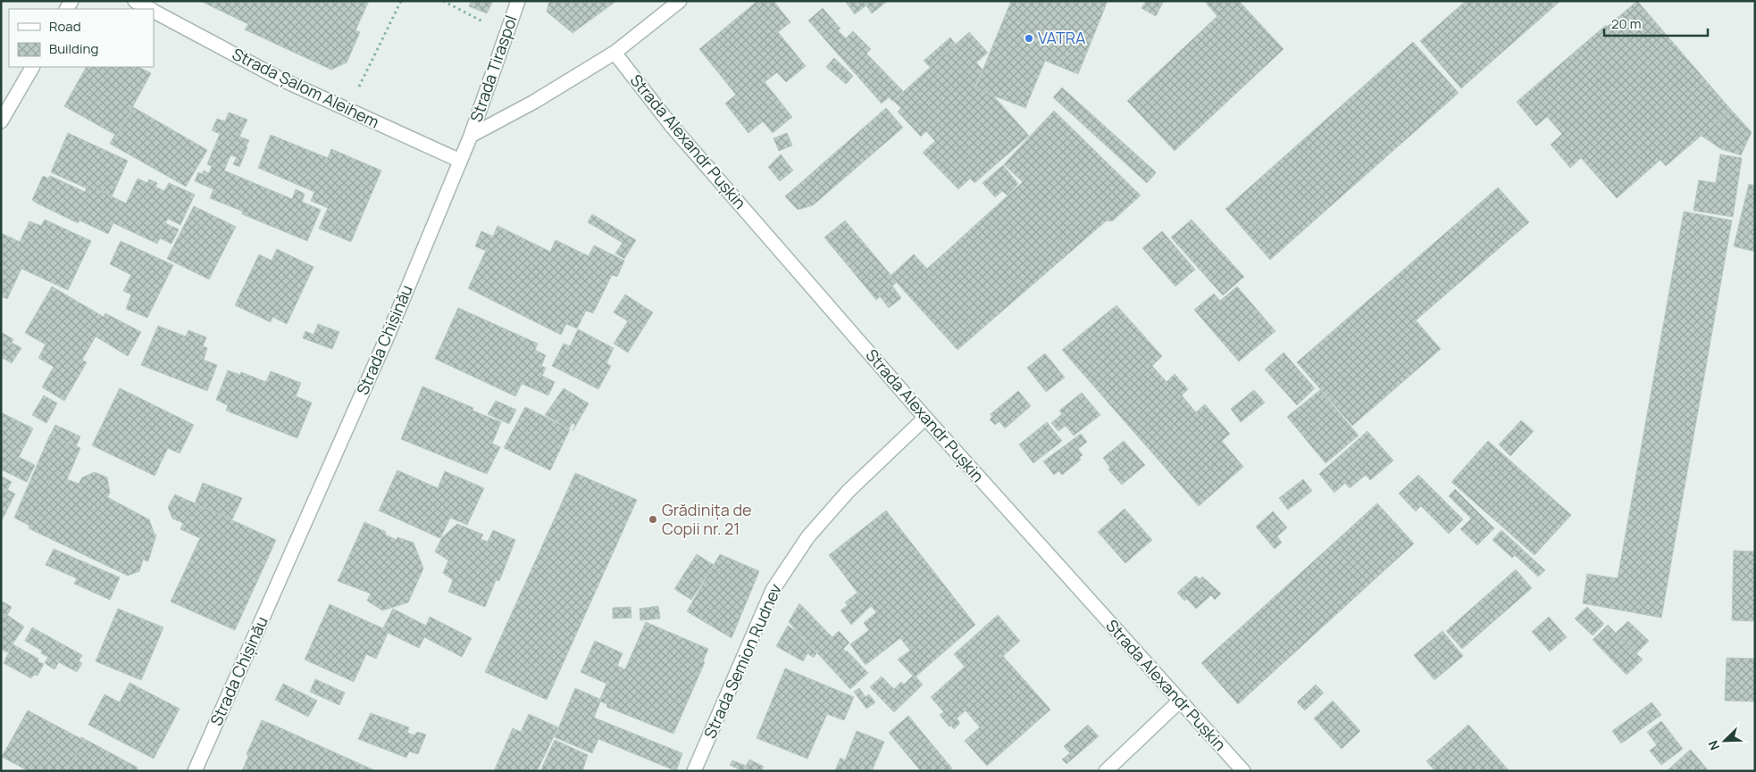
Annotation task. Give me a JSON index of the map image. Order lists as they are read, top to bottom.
{
  "streets": {
    "street": [
      "Strada Tiraspol",
      "Strada Șalom Aleihem",
      "Strada Alexandr Pușkin",
      "Strada Chișinău",
      "Strada Semion Rudnev"
    ]
  },
  "crossings": [
    ["Strada Tiraspol", "Strada Chișinău"],
    ["Strada Șalom Aleihem", "Strada Chișinău"],
    ["Strada Alexandr Pușkin", "Strada Semion Rudnev"]
  ],
  "places": ["VATRA", "Grădinița de Copii nr. 21"],
  "legend": ["Road", "Building"],
  "scale_bar": "20 m",
  "north": "bottom left"
}
